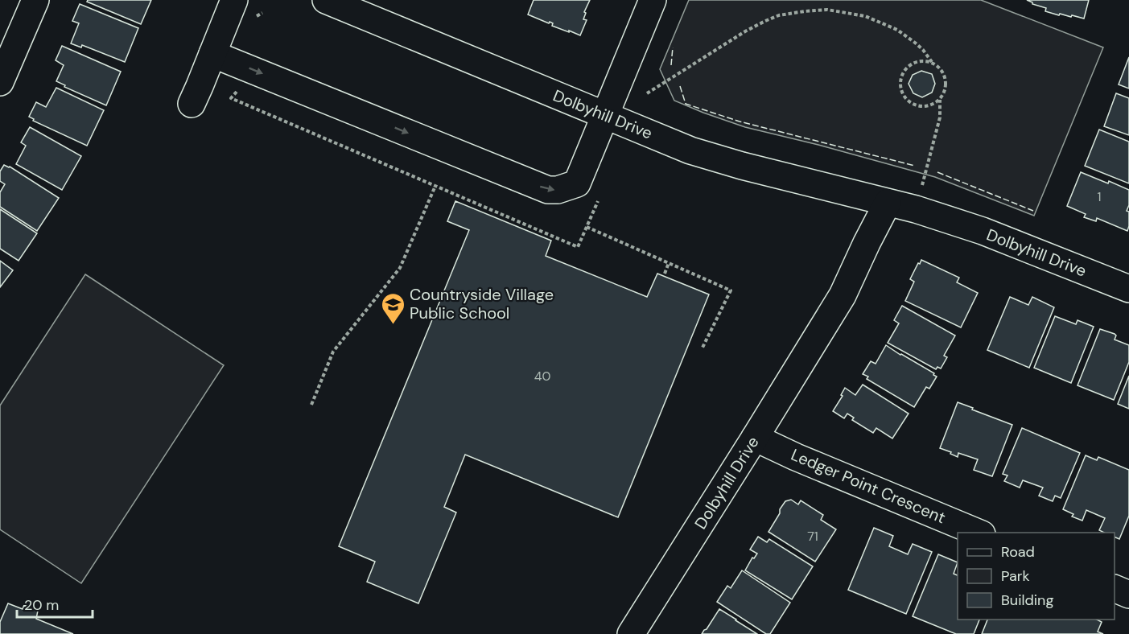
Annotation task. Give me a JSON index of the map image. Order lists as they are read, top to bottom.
{
  "streets": {
    "street": ["Dolbyhill Drive", "Ledger Point Crescent"]
  },
  "crossings": [
    ["Dolbyhill Drive", "Ledger Point Crescent"]
  ],
  "places": {
    "school or university": ["Countryside Village Public School"]
  },
  "house_numbers": ["1", "40", "71"],
  "legend": ["Road", "Park", "Building"],
  "scale_bar": "20 m"
}
